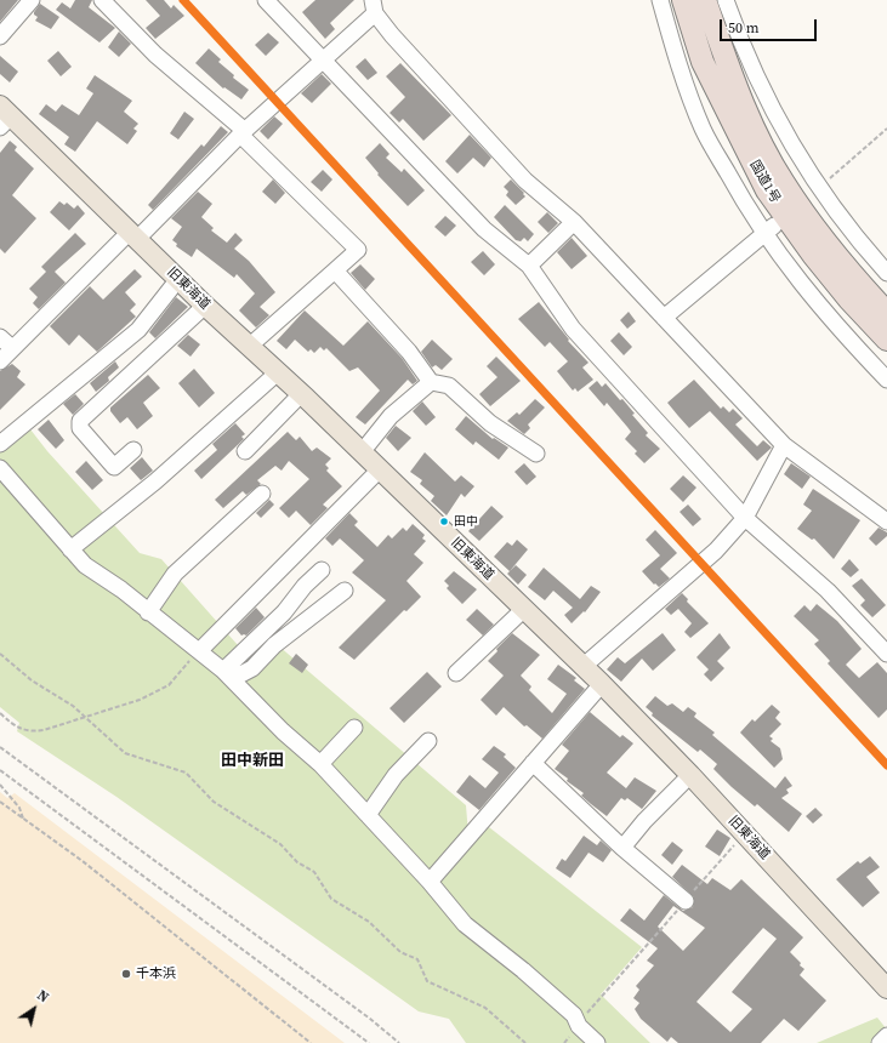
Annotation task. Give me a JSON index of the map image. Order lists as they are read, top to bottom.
{
  "streets": {
    "highway": ["国道1号"],
    "main road": ["旧東海道"]
  },
  "districts": ["田中新田"],
  "places": ["田中", "千本浜"],
  "scale_bar": "50 m",
  "north": "top right"
}
